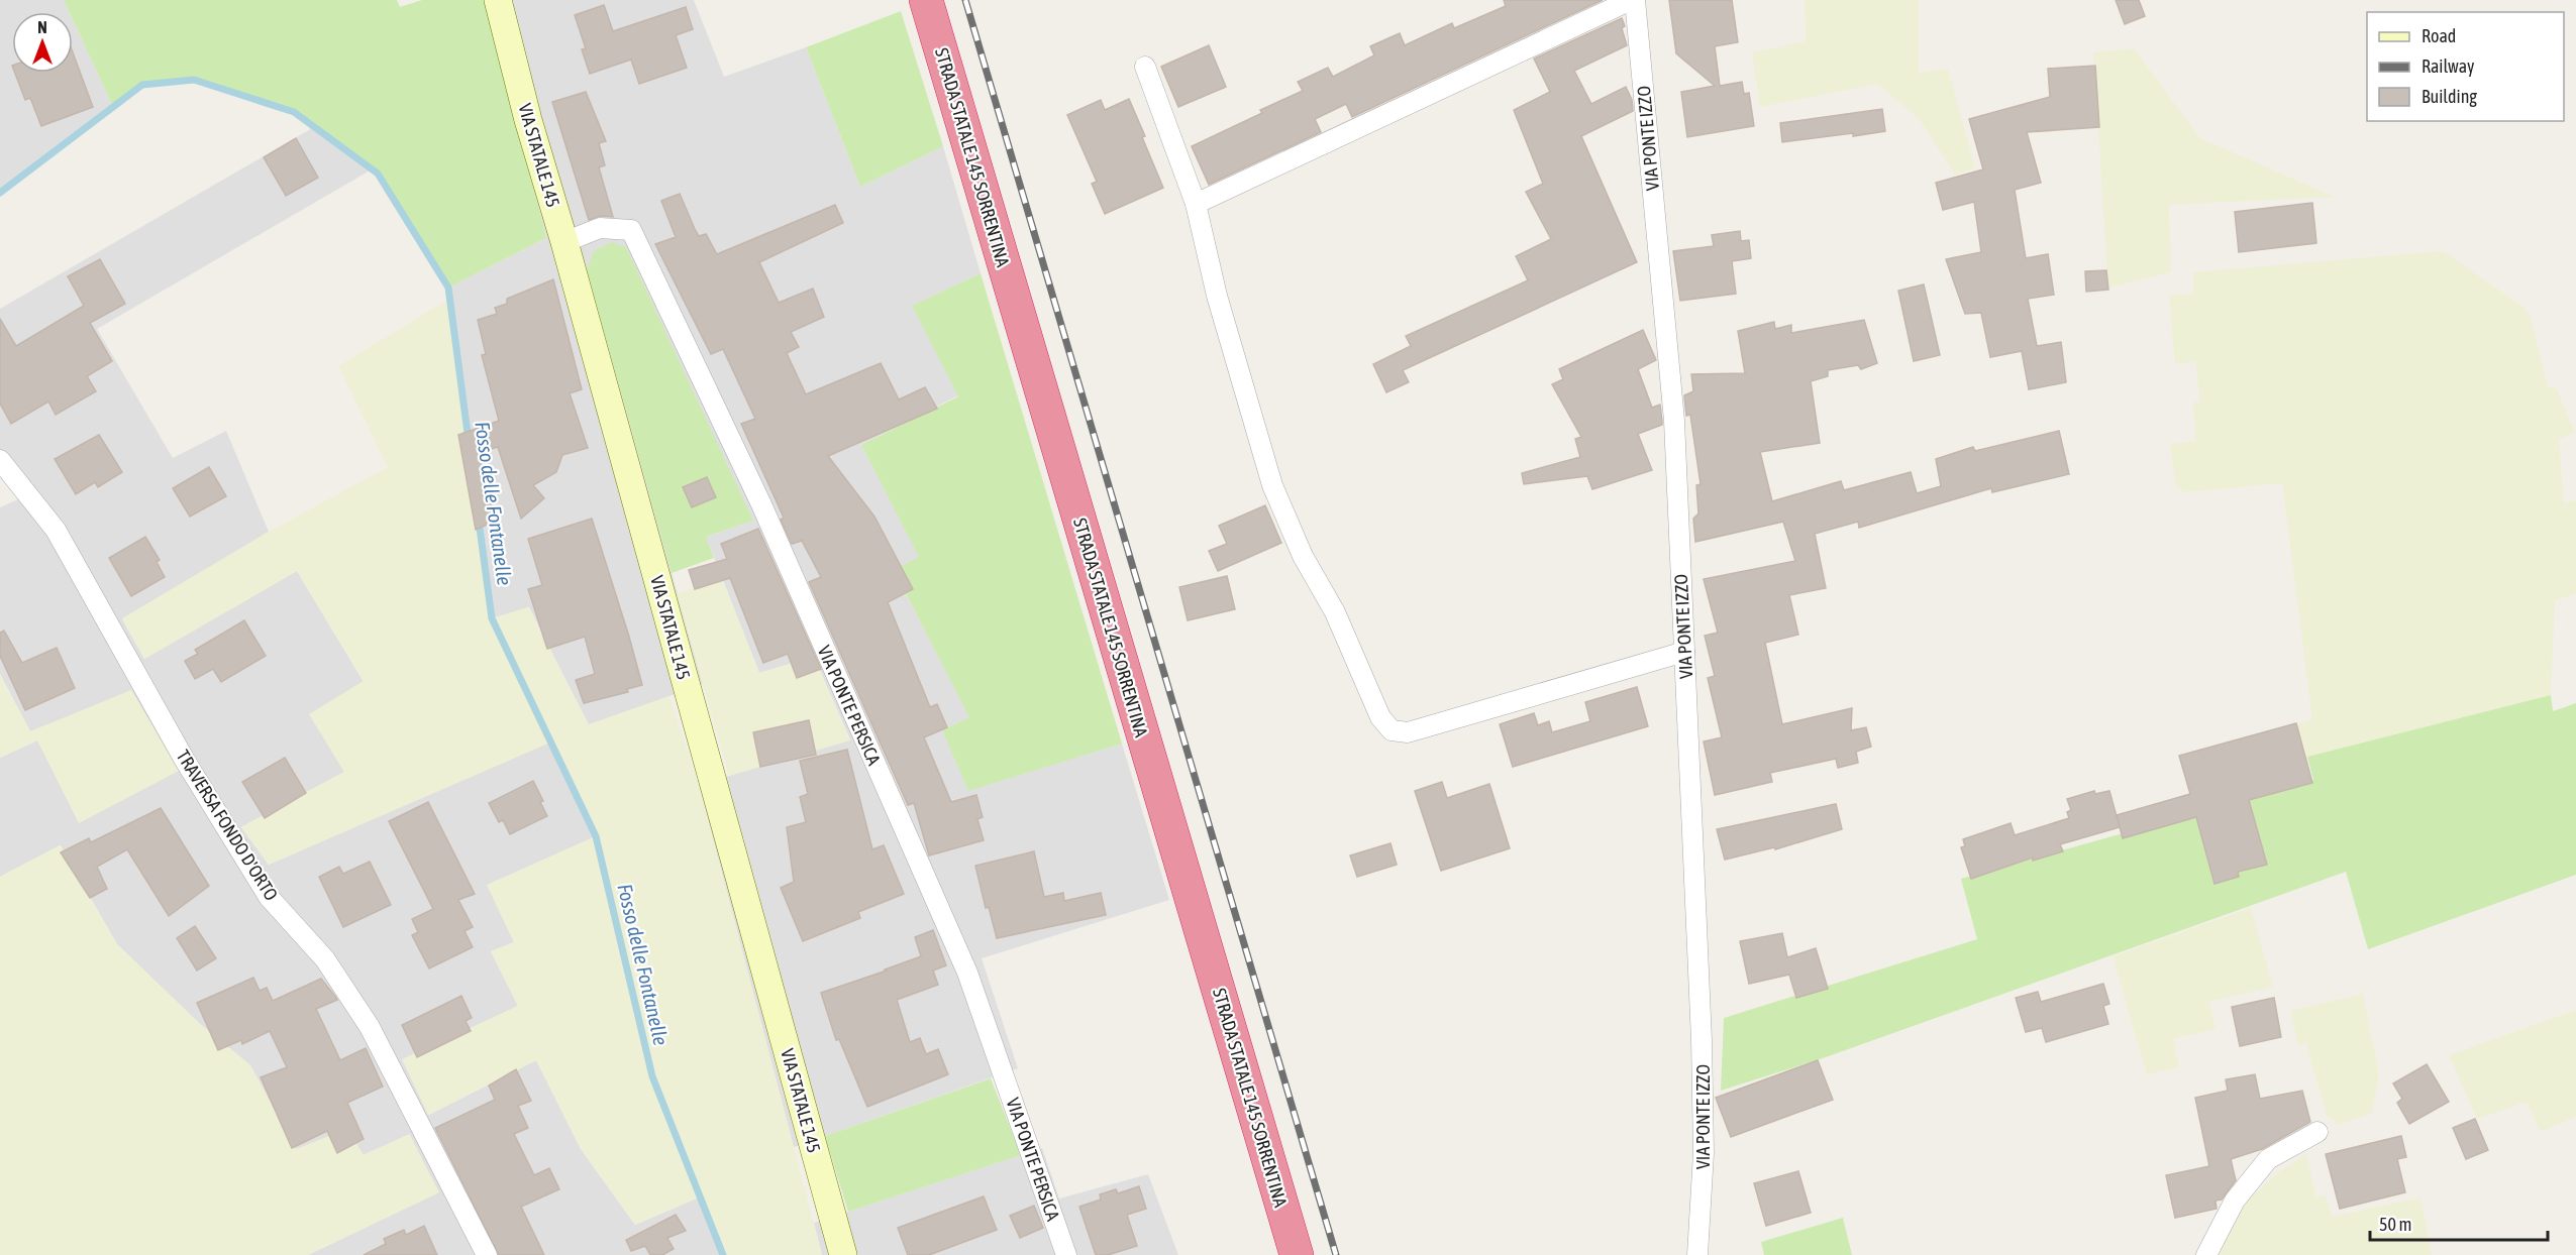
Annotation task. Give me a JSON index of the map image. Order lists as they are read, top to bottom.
{
  "streets": {
    "highway": ["STRADA STATALE 145 SORRENTINA"],
    "main road": ["VIA STATALE 145"],
    "street": ["VIA PONTE IZZO", "VIA PONTE PERSICA", "TRAVERSA FONDO D'ORTO"]
  },
  "crossings": [
    ["VIA STATALE 145", "VIA PONTE PERSICA"]
  ],
  "water": ["Fosso delle Fontanelle"],
  "legend": ["Road", "Railway", "Building"],
  "scale_bar": "50 m",
  "north": "top"
}
